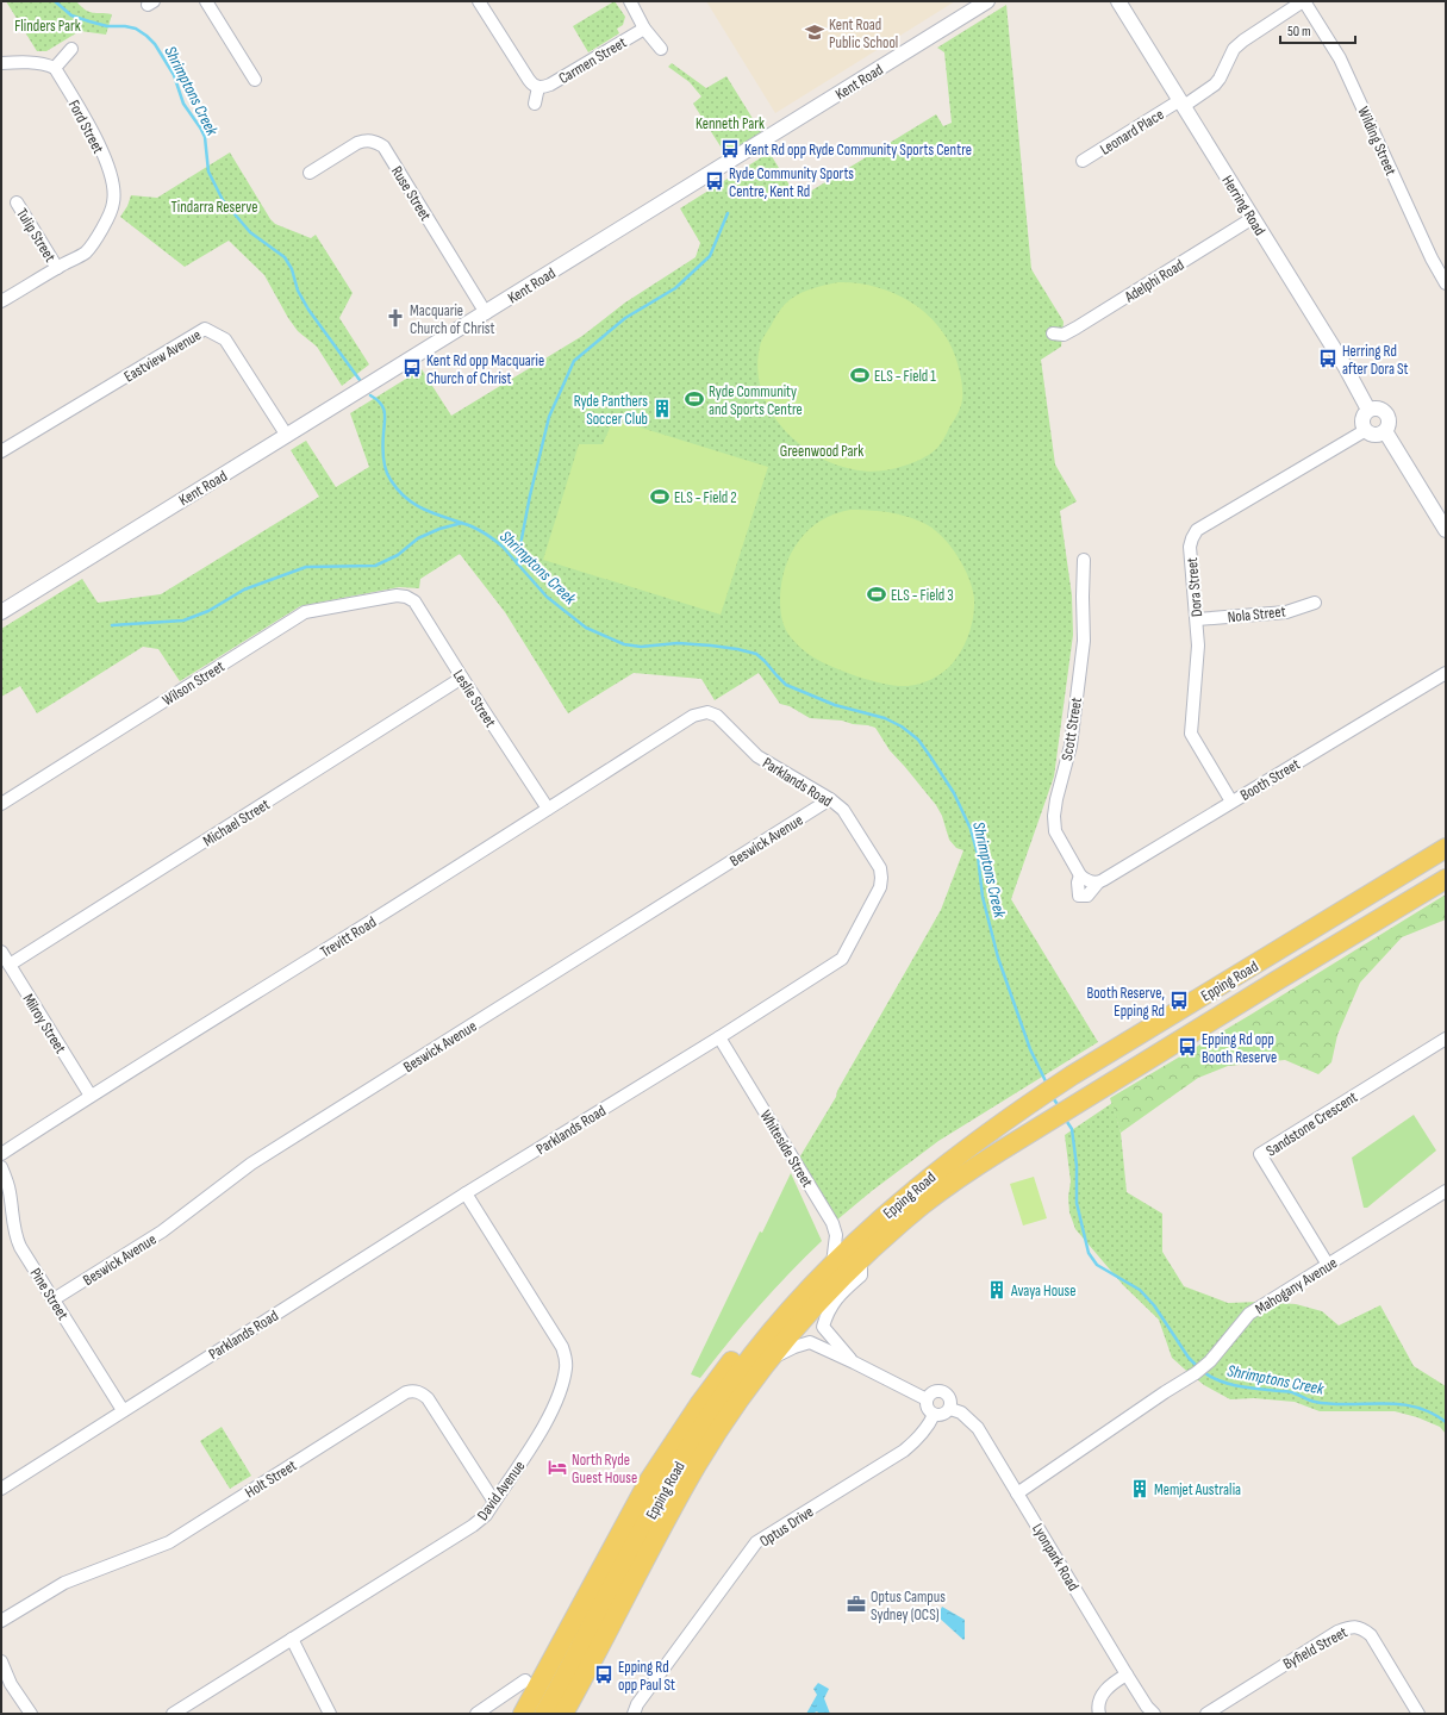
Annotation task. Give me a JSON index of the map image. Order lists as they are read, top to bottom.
{
  "streets": {
    "main road": ["Epping Road"],
    "street": [
      "Carmen Street",
      "Kent Road",
      "Ford Street",
      "Leonard Place",
      "Wilding Street",
      "Ruse Street",
      "Herring Road",
      "Tulip Street",
      "Adelphi Road",
      "Eastview Avenue",
      "Dora Street",
      "Nola Street",
      "Wilson Street",
      "Leslie Street",
      "Scott Street",
      "Booth Street",
      "Parklands Road",
      "Michael Street",
      "Beswick Avenue",
      "Trevitt Road",
      "Milroy Street",
      "Sandstone Crescent",
      "Whiteside Street",
      "Mahogany Avenue",
      "Pine Street",
      "Holt Street",
      "David Avenue",
      "Optus Drive",
      "Lyonpark Road",
      "Byfield Street"
    ]
  },
  "crossings": [
    ["Kent Road", "Ruse Street"],
    ["Kent Road", "Eastview Avenue"],
    ["Ford Street", "Tulip Street"],
    ["Leonard Place", "Wilding Street"],
    ["Leonard Place", "Herring Road"],
    ["Herring Road", "Adelphi Road"],
    ["Herring Road", "Dora Street"],
    ["Dora Street", "Nola Street"],
    ["Dora Street", "Booth Street"],
    ["Wilson Street", "Leslie Street"],
    ["Leslie Street", "Michael Street"],
    ["Leslie Street", "Trevitt Road"],
    ["Scott Street", "Booth Street"],
    ["Parklands Road", "Beswick Avenue"],
    ["Parklands Road", "Trevitt Road"],
    ["Parklands Road", "Whiteside Street"],
    ["Parklands Road", "Pine Street"],
    ["Parklands Road", "David Avenue"],
    ["Michael Street", "Milroy Street"],
    ["Beswick Avenue", "Pine Street"],
    ["Trevitt Road", "Milroy Street"],
    ["Epping Road", "Whiteside Street"],
    ["Sandstone Crescent", "Mahogany Avenue"],
    ["Mahogany Avenue", "Lyonpark Road"],
    ["Holt Street", "David Avenue"],
    ["Optus Drive", "Lyonpark Road"]
  ],
  "water": ["Shrimptons Creek"],
  "parks": [
    "Flinders Park",
    "Kenneth Park",
    "Tindarra Reserve",
    "Greenwood Park"
  ],
  "places": {
    "school or university": ["Kent Road Public School"],
    "bus stop": [
      "Kent Rd opp Ryde Community Sports Centre",
      "Ryde Community Sports Centre, Kent Rd",
      "Herring Rd after Dora St",
      "Kent Rd opp Macquarie Church of Christ",
      "Booth Reserve, Epping Rd",
      "Epping Rd opp Booth Reserve",
      "Epping Rd opp Paul St"
    ],
    "church": ["Macquarie Church of Christ"],
    "sports": [
      "ELS - Field 1",
      "Ryde Community and Sports Centre",
      "ELS - Field 2",
      "ELS - Field 3"
    ],
    "building": ["Ryde Panthers Soccer Club", "Avaya House", "Memjet Australia"],
    "hotel": ["North Ryde Guest House"],
    "office": ["Optus Campus Sydney (OCS)"]
  },
  "scale_bar": "50 m"
}
